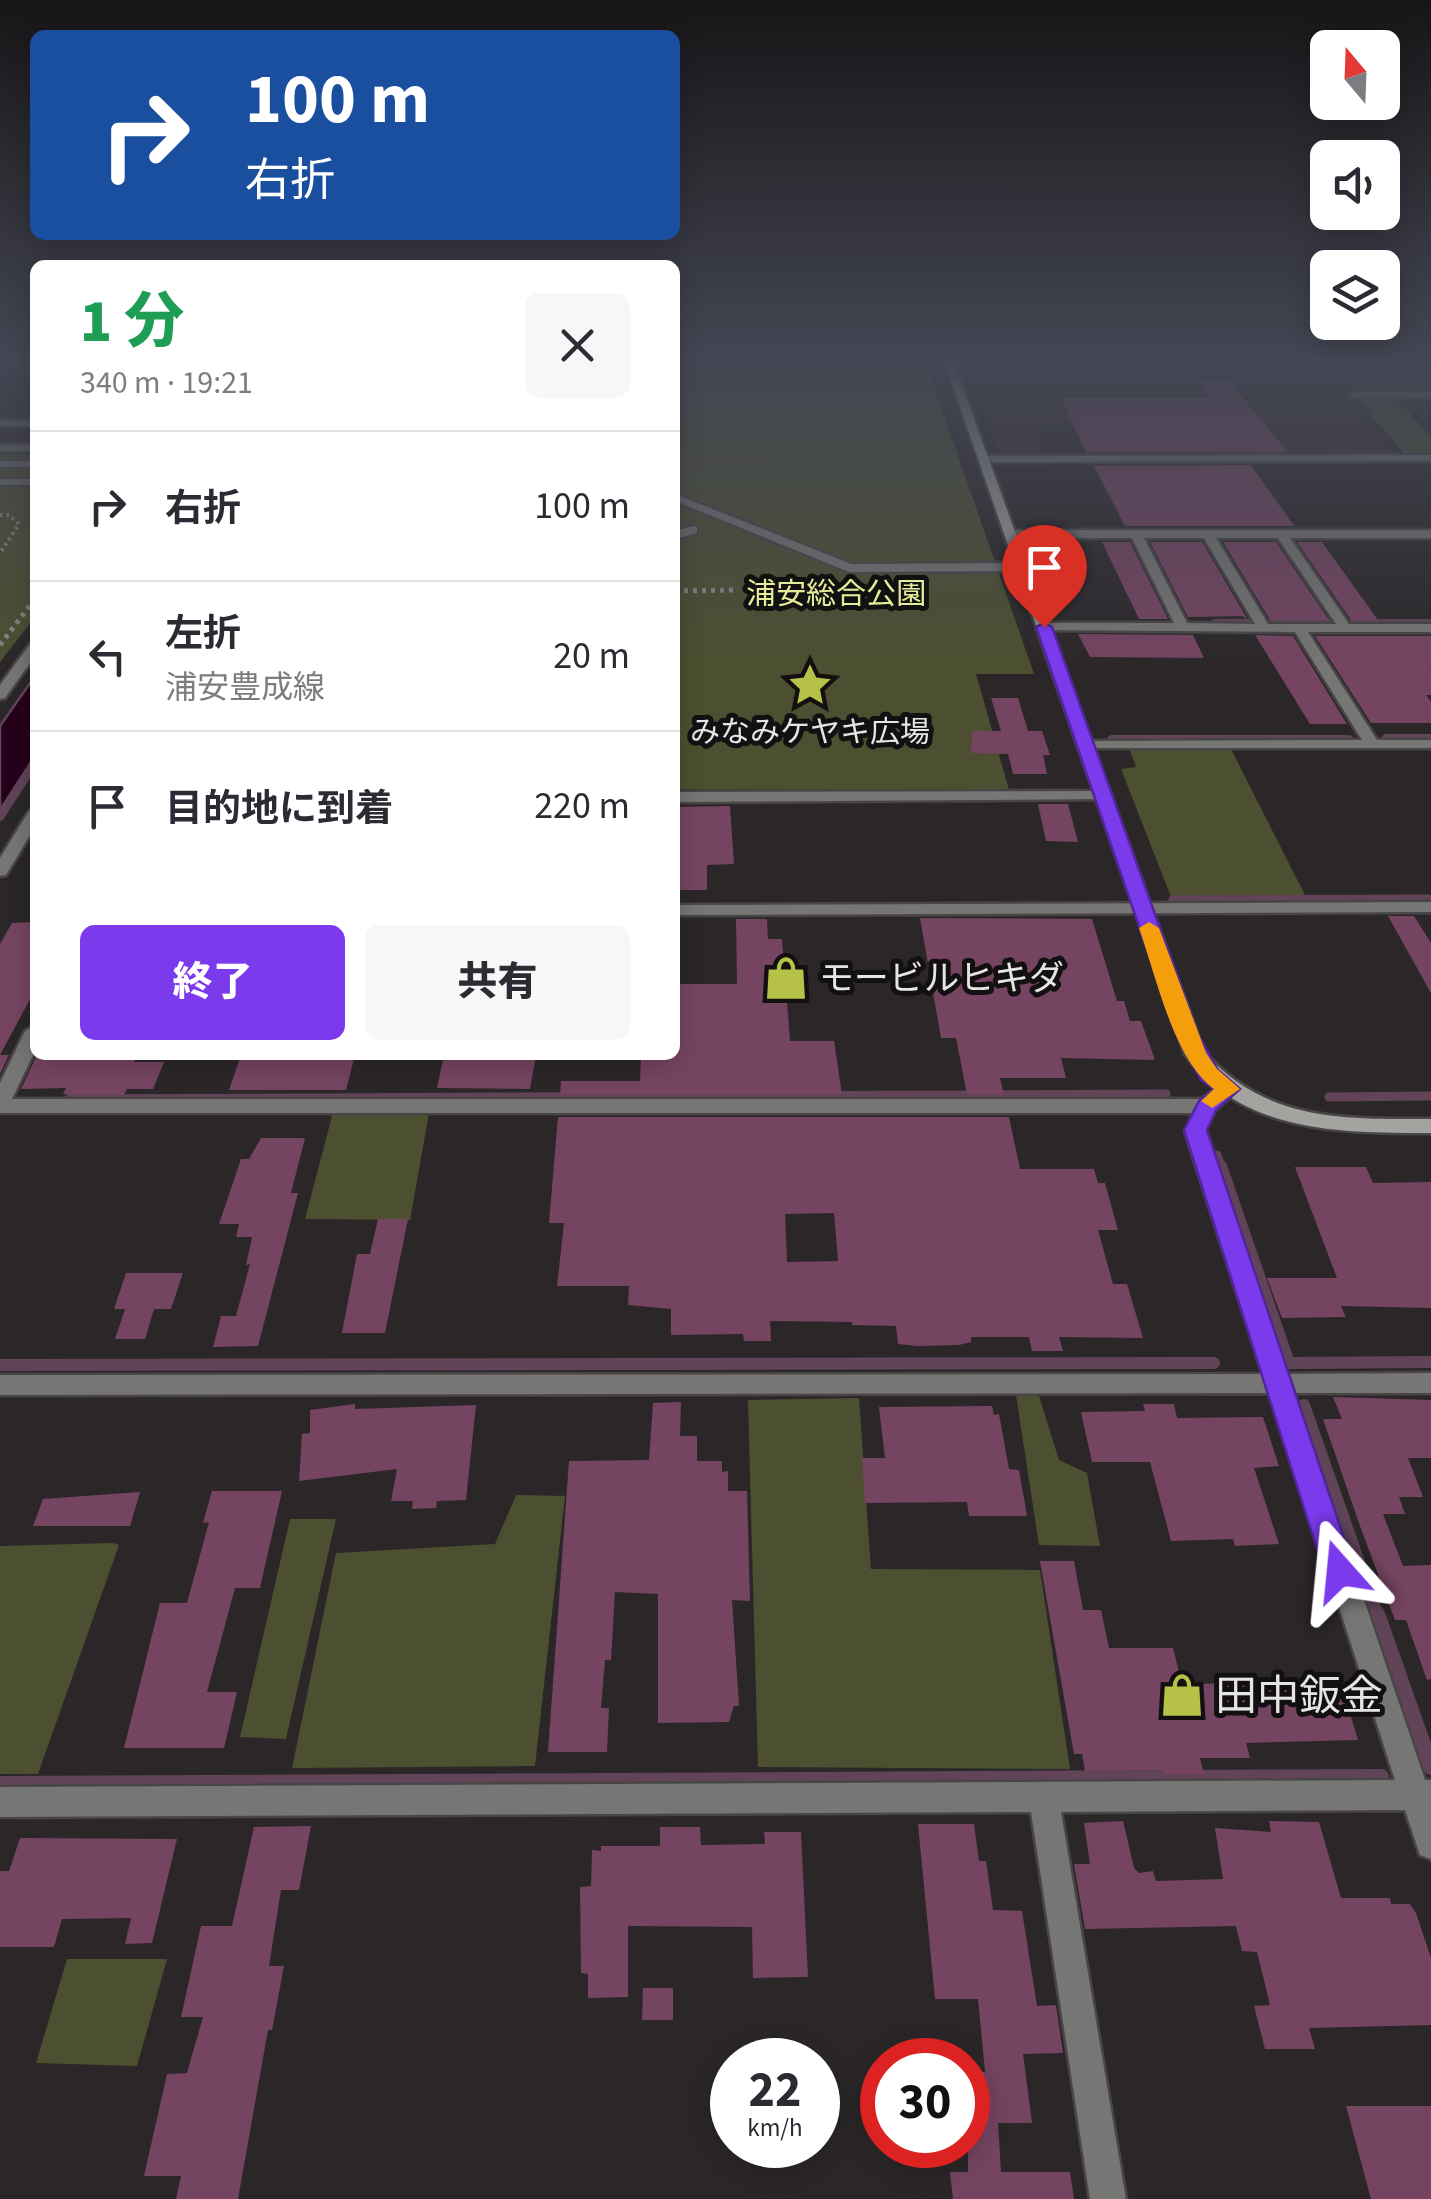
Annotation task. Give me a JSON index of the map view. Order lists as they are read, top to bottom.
{
  "parks": ["浦安総合公園"],
  "places": {
    "place": ["みなみケヤキ広場"],
    "shop": ["モービルヒキダ", "田中鈑金"]
  },
  "north": "top",
  "page": {
    "turn": ["100 m", "右折"],
    "heading": ["1 分", "340 m · 19:21"],
    "list": [
      {
        "name": "右折",
        "value": "100 m"
      },
      {
        "name": "左折",
        "note": "浦安豊成線",
        "value": "20 m"
      },
      {
        "name": "目的地に到着",
        "value": "220 m"
      }
    ],
    "buttons": ["終了", "共有"],
    "speed": "22 km/h",
    "limit": "30"
  }
}
